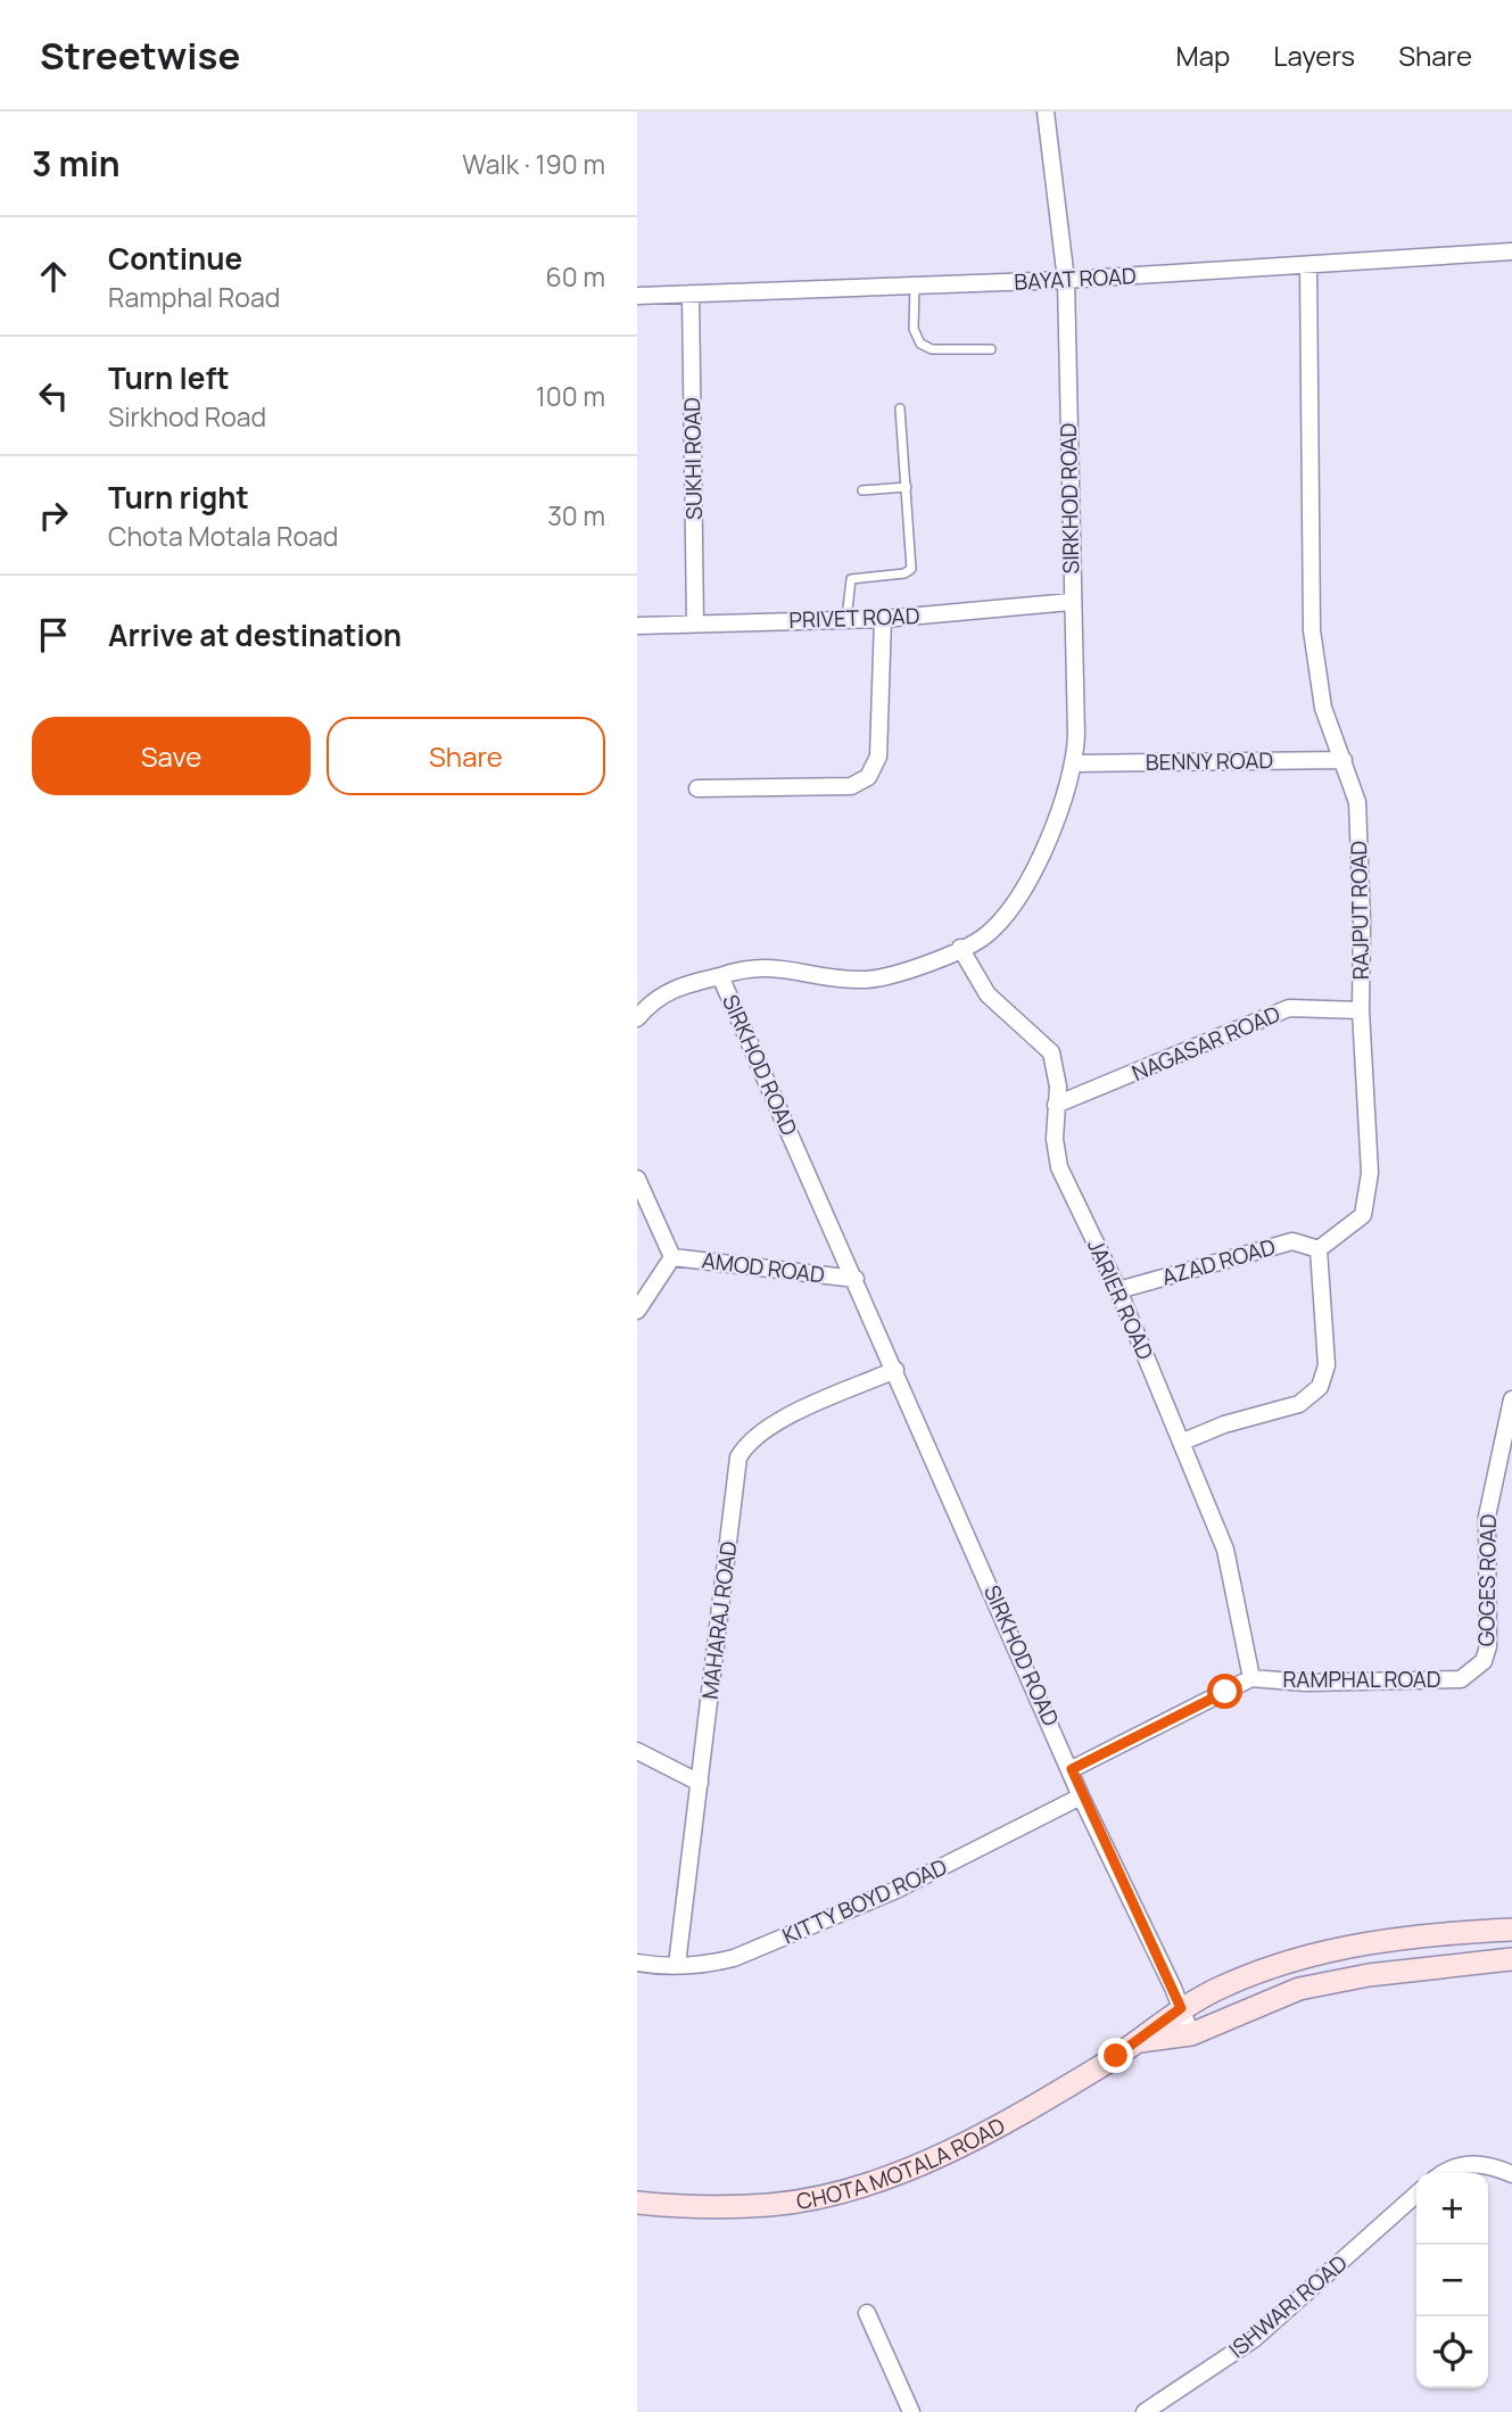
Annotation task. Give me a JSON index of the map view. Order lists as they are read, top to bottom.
{
  "streets": {
    "street": [
      "BAYAT ROAD",
      "SUKHI ROAD",
      "SIRKHOD ROAD",
      "PRIVET ROAD",
      "BENNY ROAD",
      "RAJPUT ROAD",
      "NAGASAR ROAD",
      "AZAD ROAD",
      "AMOD ROAD",
      "JARIER ROAD",
      "GOGES ROAD",
      "MAHARAJ ROAD",
      "RAMPHAL ROAD",
      "KITTY BOYD ROAD",
      "CHOTA MOTALA ROAD",
      "ISHWARI ROAD"
    ]
  },
  "crossings": [
    ["BAYAT ROAD", "SUKHI ROAD"],
    ["BAYAT ROAD", "SIRKHOD ROAD"],
    ["BAYAT ROAD", "RAJPUT ROAD"],
    ["SUKHI ROAD", "PRIVET ROAD"],
    ["SIRKHOD ROAD", "PRIVET ROAD"],
    ["SIRKHOD ROAD", "BENNY ROAD"],
    ["SIRKHOD ROAD", "AMOD ROAD"],
    ["SIRKHOD ROAD", "JARIER ROAD"],
    ["SIRKHOD ROAD", "MAHARAJ ROAD"],
    ["SIRKHOD ROAD", "RAMPHAL ROAD"],
    ["SIRKHOD ROAD", "KITTY BOYD ROAD"],
    ["SIRKHOD ROAD", "CHOTA MOTALA ROAD"],
    ["BENNY ROAD", "RAJPUT ROAD"],
    ["RAJPUT ROAD", "NAGASAR ROAD"],
    ["RAJPUT ROAD", "AZAD ROAD"],
    ["NAGASAR ROAD", "JARIER ROAD"],
    ["AZAD ROAD", "JARIER ROAD"],
    ["JARIER ROAD", "RAMPHAL ROAD"],
    ["GOGES ROAD", "RAMPHAL ROAD"],
    ["MAHARAJ ROAD", "KITTY BOYD ROAD"]
  ],
  "page": {
    "header": "Streetwise",
    "nav": ["Map", "Layers", "Share"],
    "heading": ["3 min", "Walk · 190 m"],
    "list": [
      ["Continue", "Ramphal Road", "60 m"],
      ["Turn left", "Sirkhod Road", "100 m"],
      ["Turn right", "Chota Motala Road", "30 m"],
      "Arrive at destination"
    ],
    "buttons": ["Save", "Share"],
    "map_buttons": ["+", "−"]
  }
}
